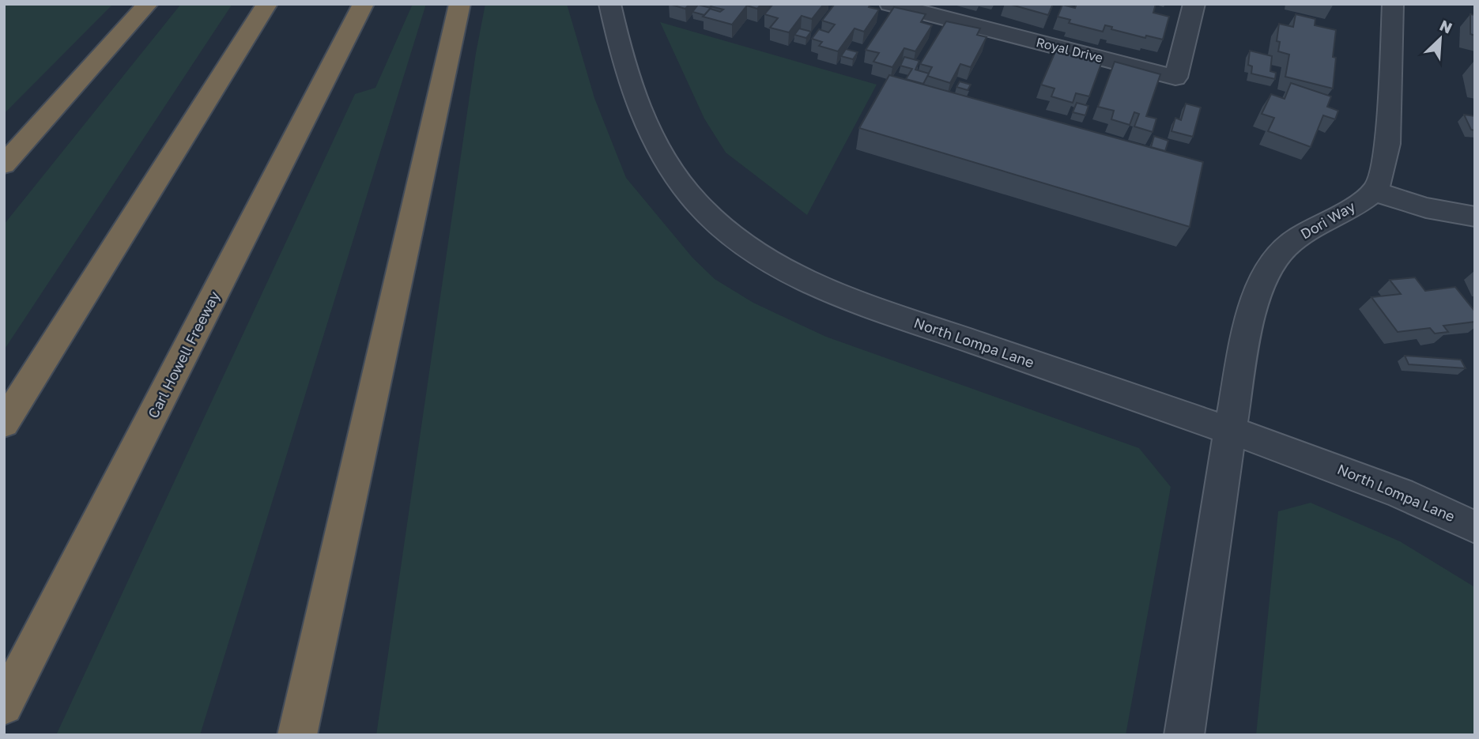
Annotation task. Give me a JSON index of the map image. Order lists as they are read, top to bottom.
{
  "streets": {
    "highway": ["Carl Howell Freeway"],
    "street": ["Royal Drive", "Dori Way", "North Lompa Lane"]
  },
  "crossings": [
    ["Dori Way", "North Lompa Lane"]
  ],
  "north": "top right"
}
